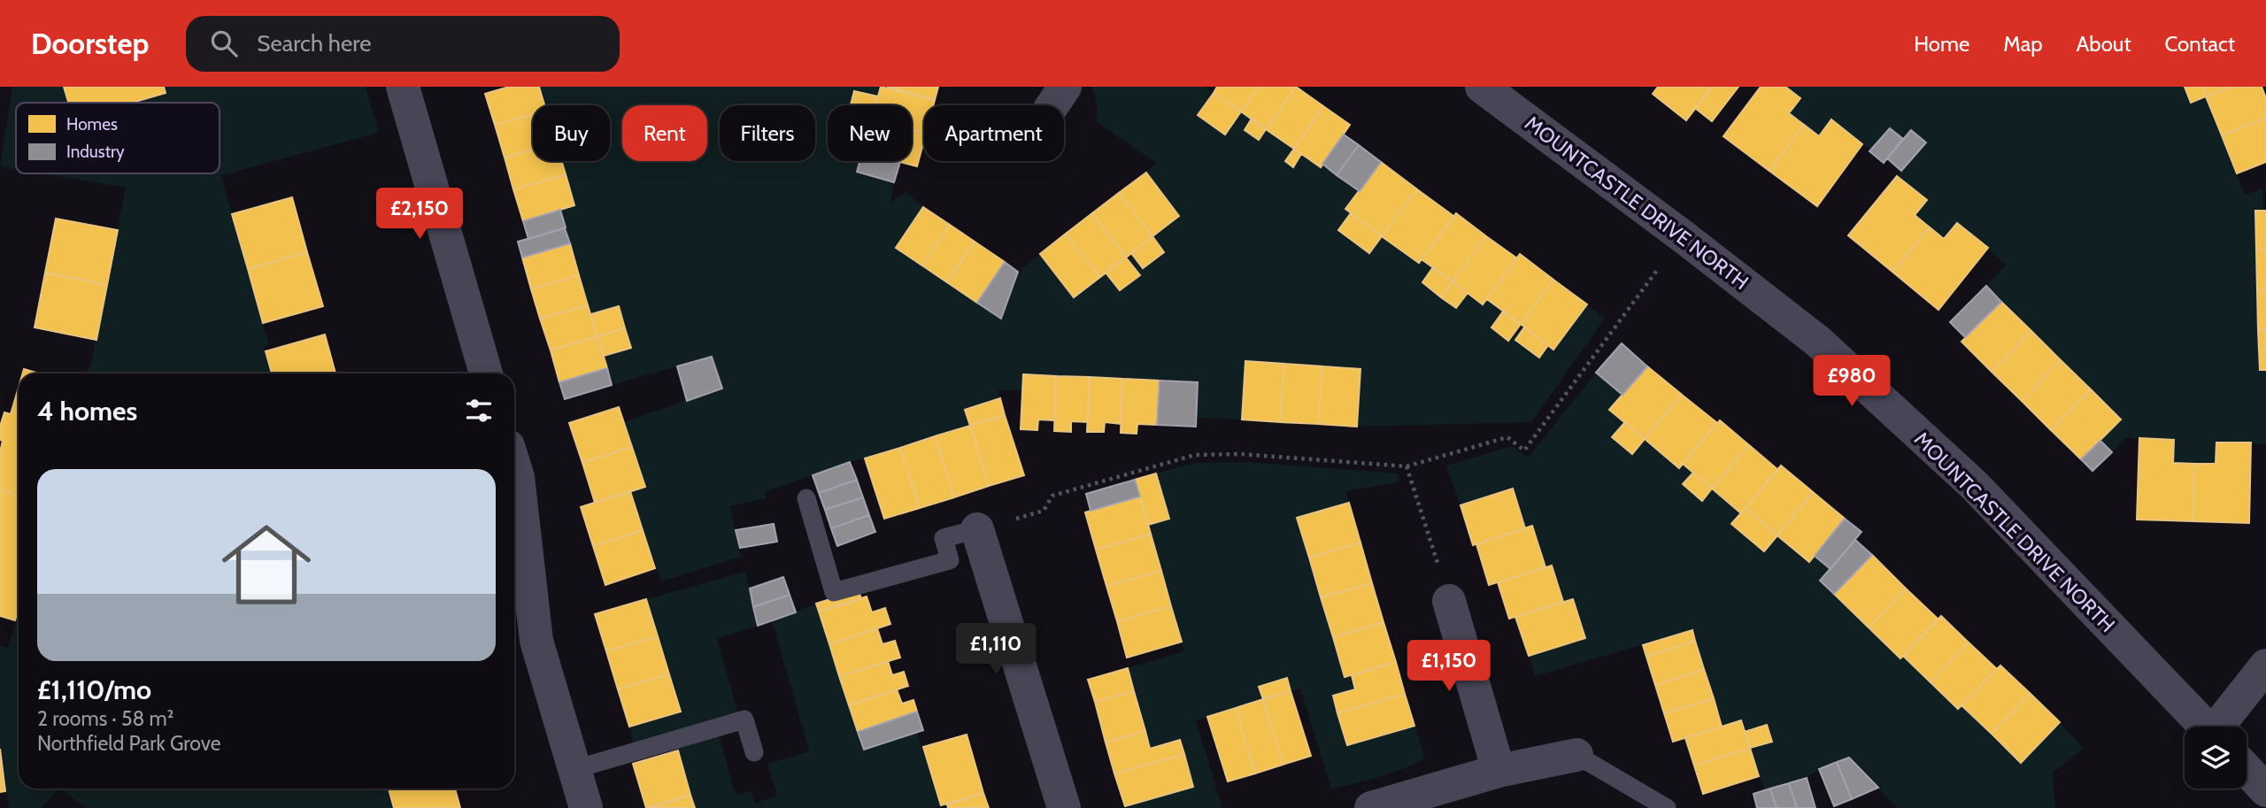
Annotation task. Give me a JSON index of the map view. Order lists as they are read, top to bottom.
{
  "streets": {
    "street": ["MOUNTCASTLE DRIVE NORTH"]
  },
  "legend": ["Homes", "Industry"],
  "page": {
    "header": "Doorstep",
    "search": "Search here",
    "nav": [
      "Home",
      "Map",
      "About",
      "Contact"
    ],
    "chip": [
      "Buy",
      "Rent",
      "Filters",
      "New",
      "Apartment"
    ],
    "price": [
      "£2,150",
      "£980",
      "£1,110",
      "£1,150"
    ],
    "heading": "4 homes",
    "list": [
      {
        "name": "£1,110/mo",
        "note": "2 rooms · 58 m² · Northfield Park Grove"
      }
    ]
  }
}
